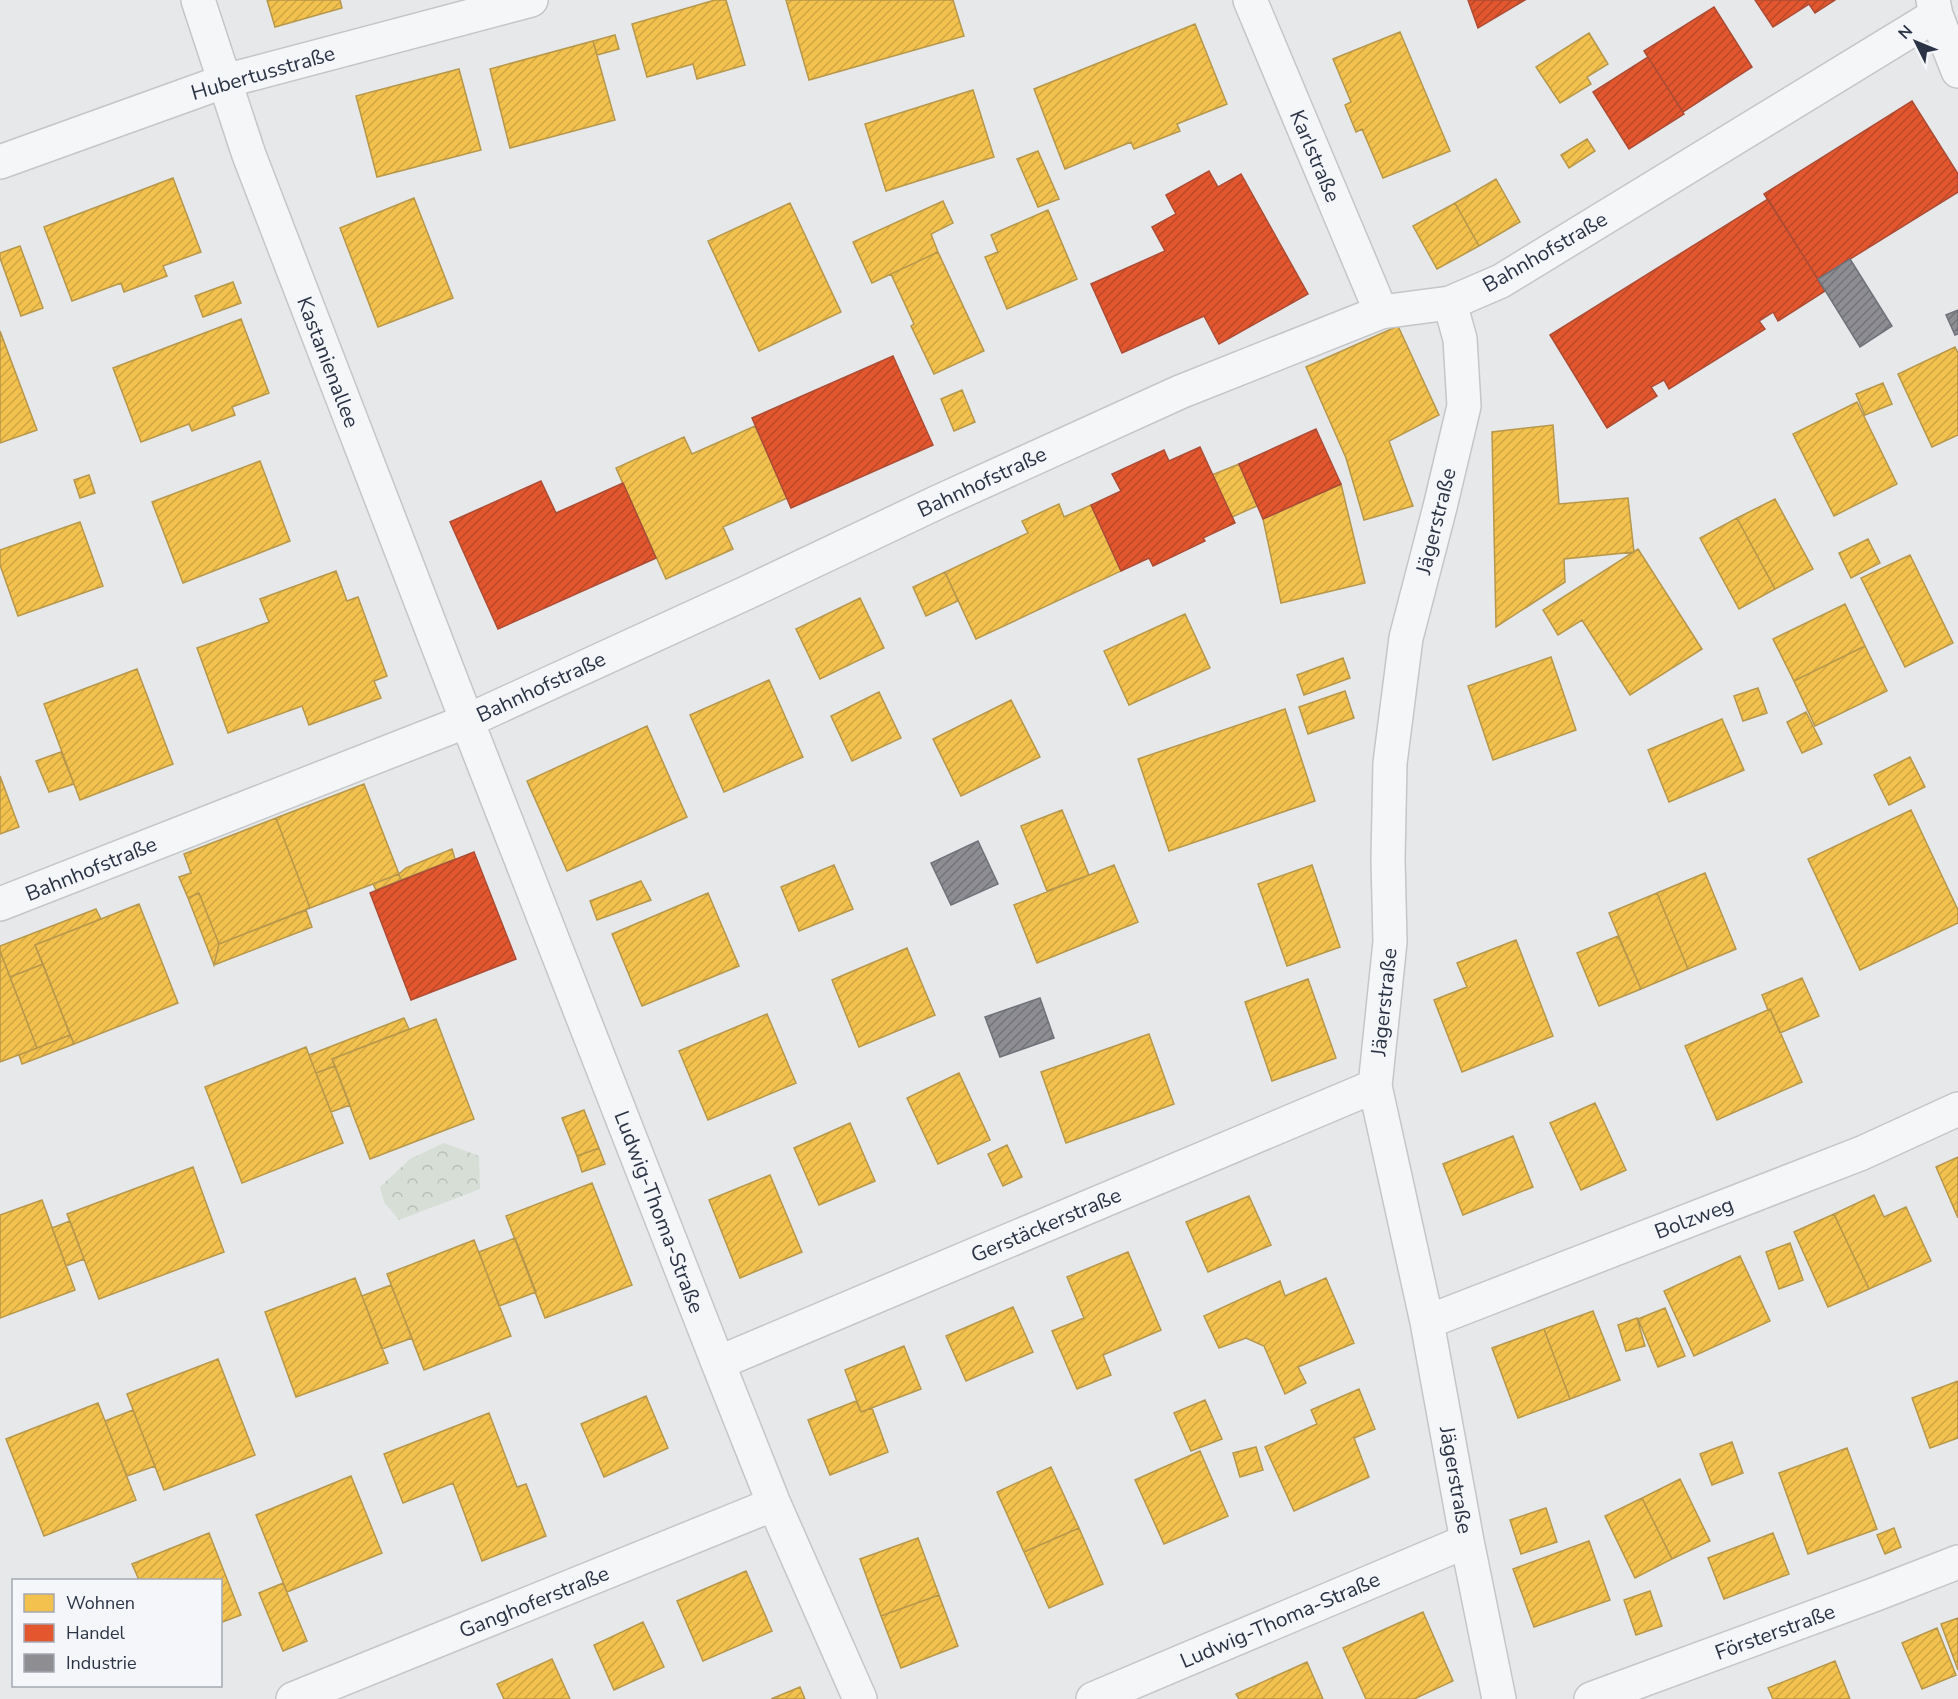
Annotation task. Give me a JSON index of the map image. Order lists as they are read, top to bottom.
{
  "streets": {
    "street": [
      "Hubertusstraße",
      "Karlstraße",
      "Bahnhofstraße",
      "Kastanienallee",
      "Jägerstraße",
      "Ludwig-Thoma-Straße",
      "Bolzweg",
      "Gerstäckerstraße",
      "Ganghoferstraße",
      "Försterstraße"
    ]
  },
  "crossings": [
    ["Hubertusstraße", "Kastanienallee"],
    ["Karlstraße", "Bahnhofstraße"],
    ["Bahnhofstraße", "Kastanienallee"],
    ["Bahnhofstraße", "Jägerstraße"],
    ["Bahnhofstraße", "Ludwig-Thoma-Straße"],
    ["Kastanienallee", "Ludwig-Thoma-Straße"],
    ["Jägerstraße", "Ludwig-Thoma-Straße"],
    ["Jägerstraße", "Bolzweg"],
    ["Jägerstraße", "Gerstäckerstraße"],
    ["Ludwig-Thoma-Straße", "Gerstäckerstraße"],
    ["Ludwig-Thoma-Straße", "Ganghoferstraße"]
  ],
  "legend": ["Wohnen", "Handel", "Industrie"],
  "north": "top left"
}
